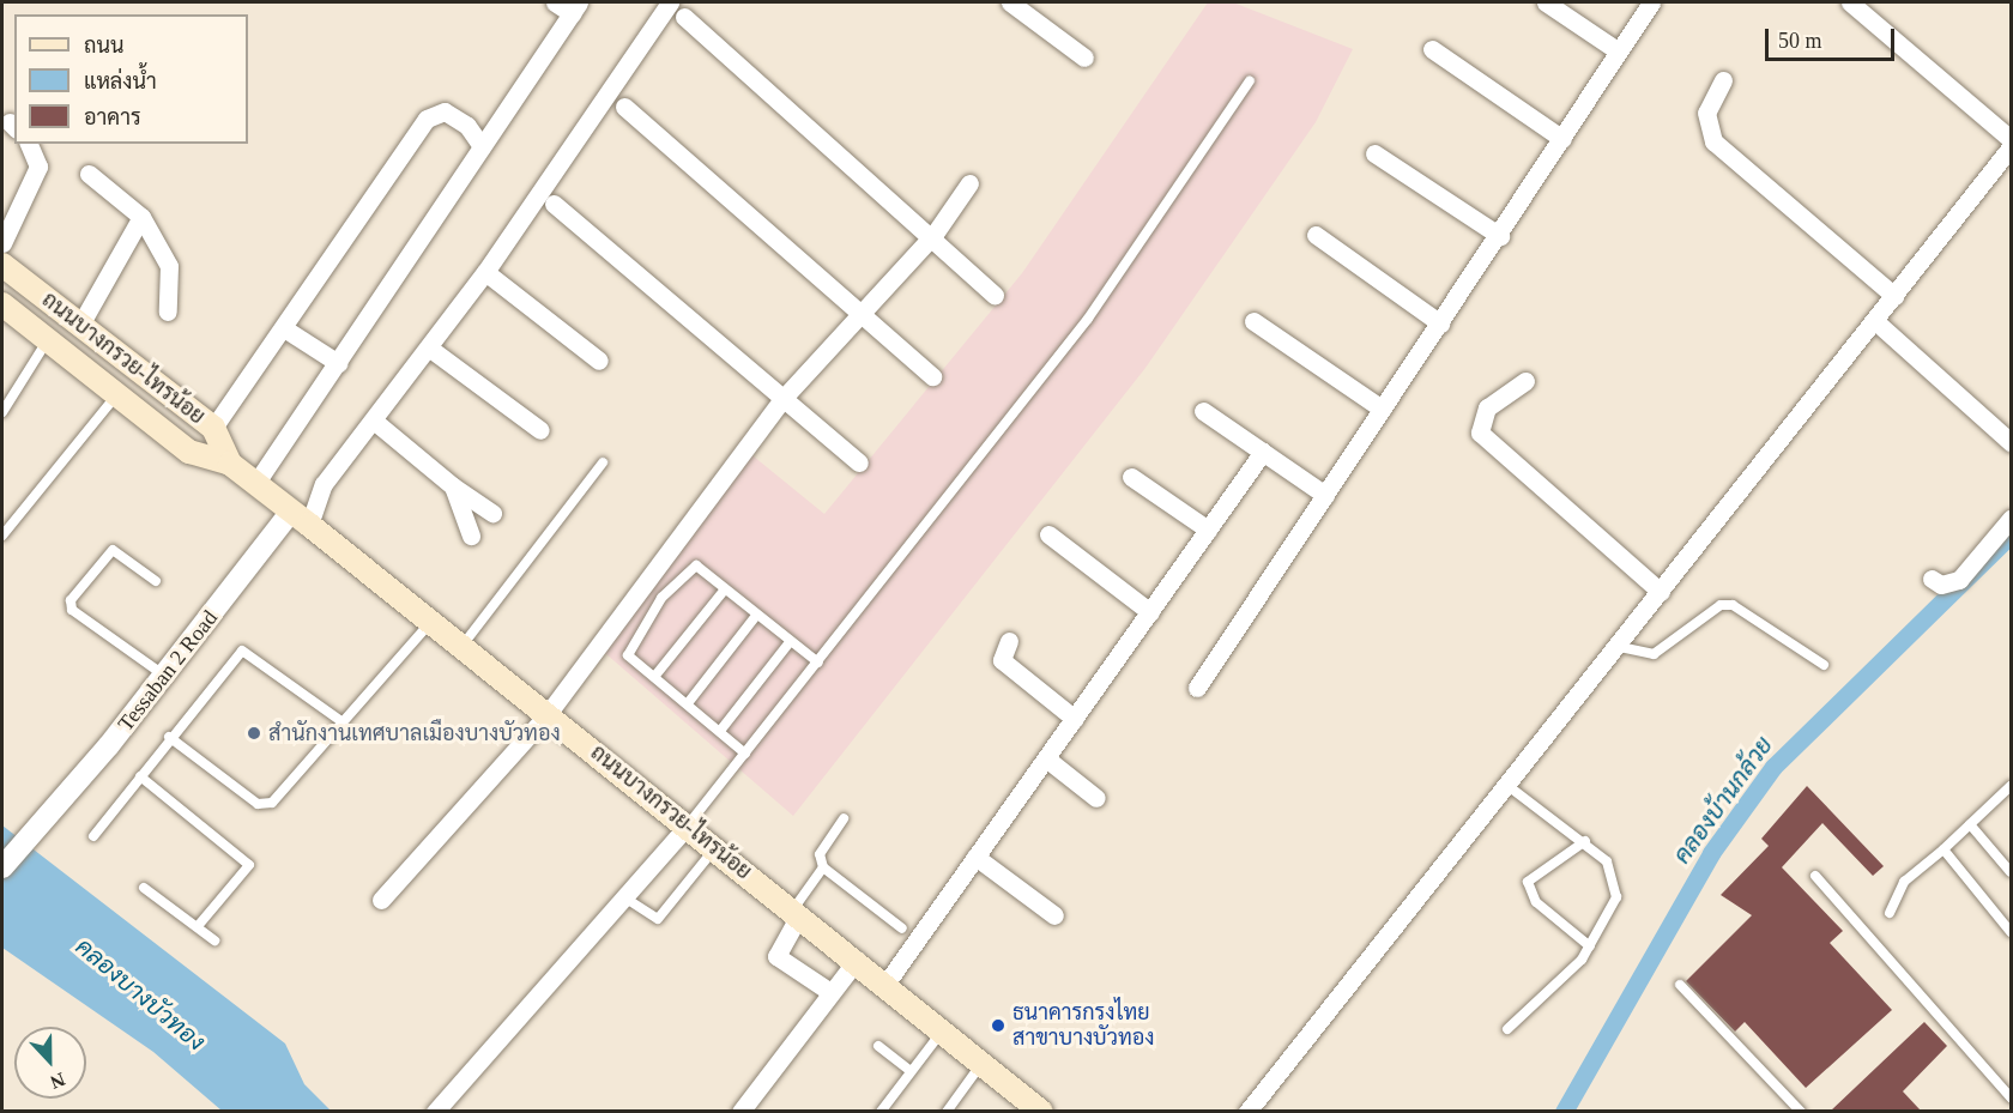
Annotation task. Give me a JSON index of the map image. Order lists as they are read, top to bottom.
{
  "streets": {
    "main road": ["ถนนบางกรวย-ไทรน้อย"],
    "street": ["Tessaban 2 Road"]
  },
  "crossings": [
    ["ถนนบางกรวย-ไทรน้อย", "Tessaban 2 Road"]
  ],
  "water": ["คลองบ้านกล้วย", "คลองบางบัวทอง"],
  "places": ["สำนักงานเทศบาลเมืองบางบัวทอง", "ธนาคารกรุงไทย สาขาบางบัวทอง"],
  "legend": ["ถนน", "แหล่งน้ำ", "อาคาร"],
  "scale_bar": "50 m",
  "north": "bottom"
}
